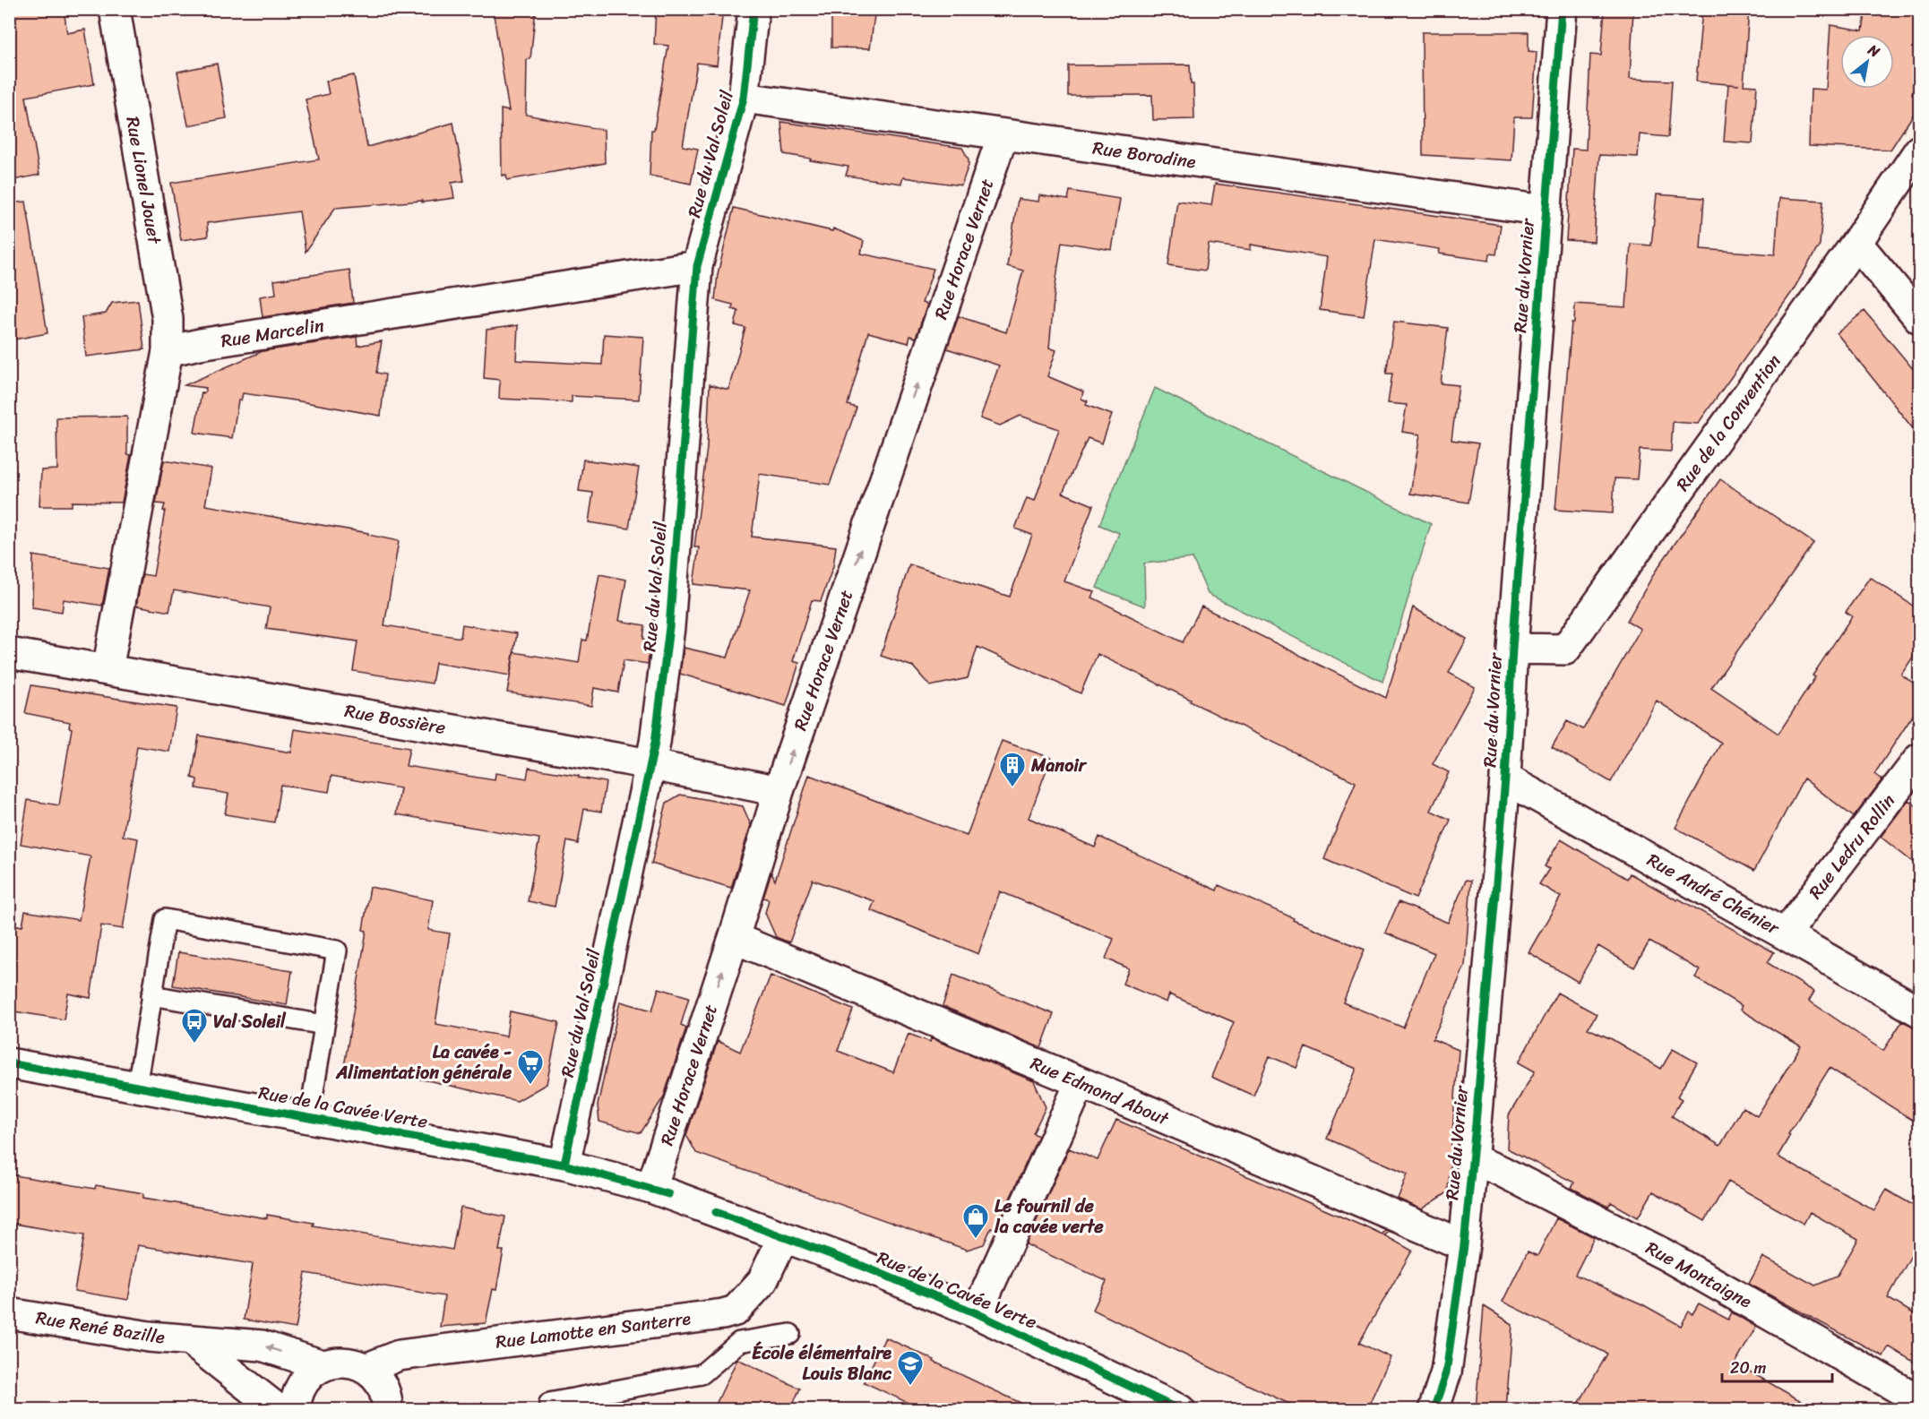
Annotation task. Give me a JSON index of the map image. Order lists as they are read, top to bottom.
{
  "streets": {
    "street": [
      "Rue du Val Soleil",
      "Rue Borodine",
      "Rue Lionel Jouet",
      "Rue Horace Vernet",
      "Rue du Vornier",
      "Rue Marcelin",
      "Rue de la Convention",
      "Rue Bossière",
      "Rue Ledru Rollin",
      "Rue André Chénier",
      "Rue Edmond About",
      "Rue de la Cavée Verte",
      "Rue Montaigne",
      "Rue René Bazille",
      "Rue Lamotte en Santerre"
    ]
  },
  "crossings": [
    ["Rue du Val Soleil", "Rue Borodine"],
    ["Rue du Val Soleil", "Rue Marcelin"],
    ["Rue du Val Soleil", "Rue Bossière"],
    ["Rue du Val Soleil", "Rue de la Cavée Verte"],
    ["Rue Borodine", "Rue Horace Vernet"],
    ["Rue Borodine", "Rue du Vornier"],
    ["Rue Lionel Jouet", "Rue Marcelin"],
    ["Rue Horace Vernet", "Rue Bossière"],
    ["Rue Horace Vernet", "Rue Edmond About"],
    ["Rue Horace Vernet", "Rue de la Cavée Verte"],
    ["Rue du Vornier", "Rue de la Convention"],
    ["Rue du Vornier", "Rue André Chénier"],
    ["Rue du Vornier", "Rue Edmond About"],
    ["Rue du Vornier", "Rue Montaigne"],
    ["Rue Ledru Rollin", "Rue André Chénier"]
  ],
  "one_way": ["Rue Horace Vernet"],
  "places": {
    "building": ["Manoir"],
    "bus stop": ["Val Soleil"],
    "supermarket": ["La cavée - Alimentation générale"],
    "shop": ["Le fournil de la cavée verte"],
    "school or university": ["École élémentaire Louis Blanc"]
  },
  "scale_bar": "20 m",
  "north": "top right"
}
